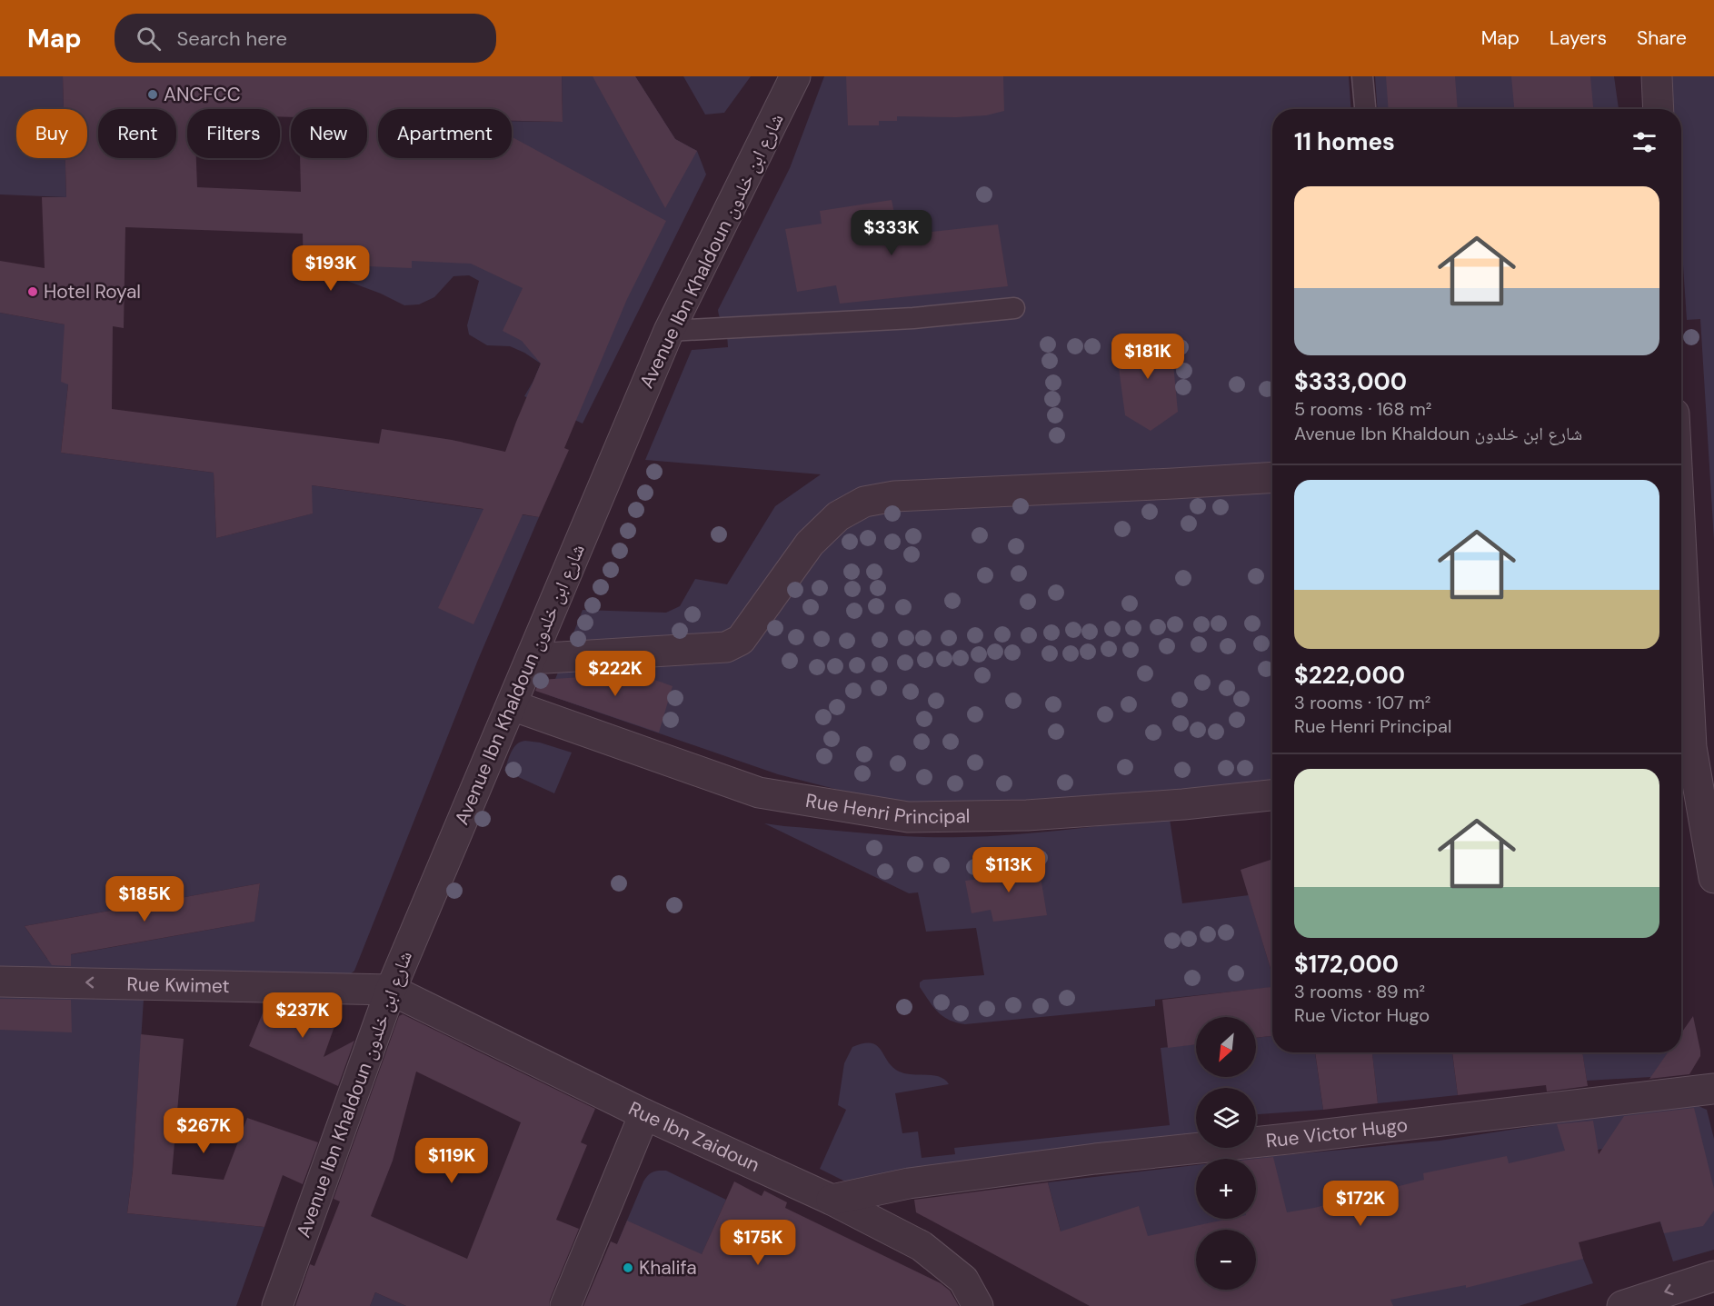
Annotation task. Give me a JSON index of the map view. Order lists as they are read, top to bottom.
{
  "streets": {
    "street": [
      "Avenue Ibn Khaldoun شارع ابن خلدون",
      "Rue Henri Principal",
      "Rue Kwimet",
      "Rue Victor Hugo",
      "Rue Ibn Zaidoun"
    ]
  },
  "crossings": [
    ["Avenue Ibn Khaldoun شارع ابن خلدون", "Rue Henri Principal"],
    ["Avenue Ibn Khaldoun شارع ابن خلدون", "Rue Kwimet"],
    ["Avenue Ibn Khaldoun شارع ابن خلدون", "Rue Ibn Zaidoun"],
    ["Rue Kwimet", "Rue Ibn Zaidoun"],
    ["Rue Victor Hugo", "Rue Ibn Zaidoun"]
  ],
  "one_way": ["Rue Kwimet"],
  "places": ["ANCFCC", "Hotel Royal", "Khalifa"],
  "north": "bottom left",
  "page": {
    "header": "Map",
    "search": "Search here",
    "nav": ["Map", "Layers", "Share"],
    "chip": [
      "Buy",
      "Rent",
      "Filters",
      "New",
      "Apartment"
    ],
    "heading": "11 homes",
    "list": [
      {
        "name": "$333,000",
        "note": "5 rooms · 168 m² · Avenue Ibn Khaldoun شارع ابن خلدون"
      },
      {
        "name": "$222,000",
        "note": "3 rooms · 107 m² · Rue Henri Principal"
      },
      {
        "name": "$172,000",
        "note": "3 rooms · 89 m² · Rue Victor Hugo"
      }
    ],
    "price": [
      "$333K",
      "$193K",
      "$181K",
      "$222K",
      "$113K",
      "$185K",
      "$237K",
      "$267K",
      "$119K",
      "$172K",
      "$175K"
    ],
    "map_buttons": ["+", "−"]
  }
}
